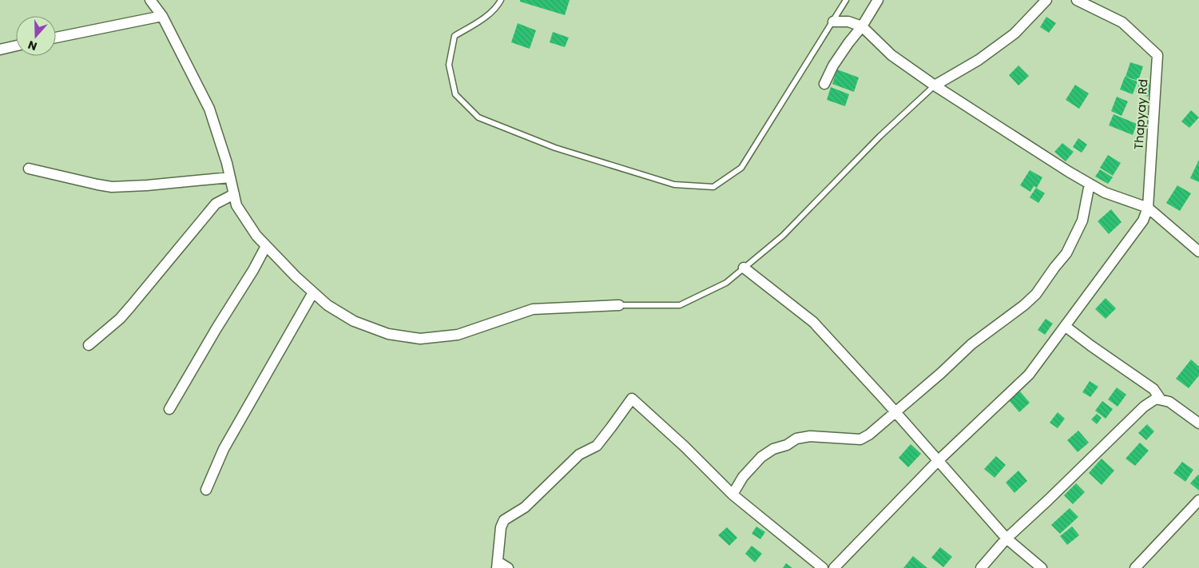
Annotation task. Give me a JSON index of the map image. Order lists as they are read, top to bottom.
{
  "streets": {
    "street": ["Thapyay Rd"]
  },
  "north": "bottom"
}
